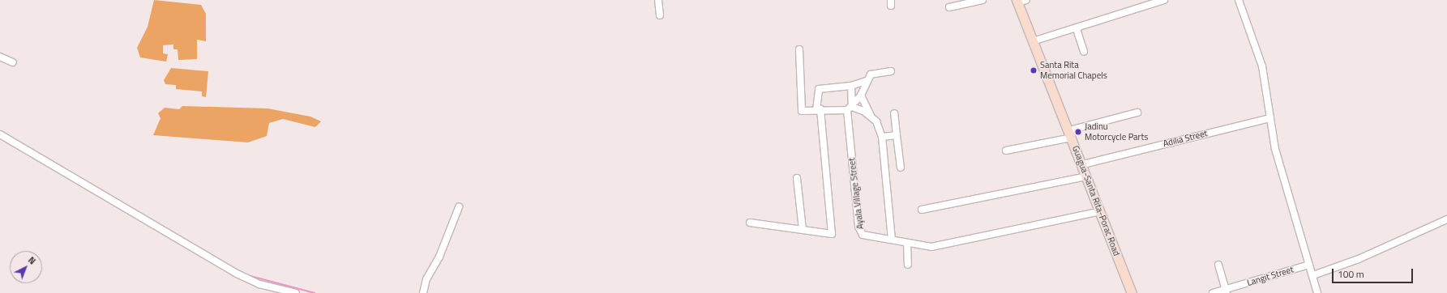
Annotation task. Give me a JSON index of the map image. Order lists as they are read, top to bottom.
{
  "streets": {
    "main road": ["Guagua-Santa Rita-Porac Road"],
    "street": ["Adilia Street", "Ayala Village Street", "Langit Street"]
  },
  "crossings": [
    ["Adilia Street", "Guagua-Santa Rita-Porac Road"],
    ["Ayala Village Street", "Guagua-Santa Rita-Porac Road"]
  ],
  "places": ["Santa Rita Memorial Chapels", "Jadinu Motorcycle Parts"],
  "scale_bar": "100 m",
  "north": "top right"
}
